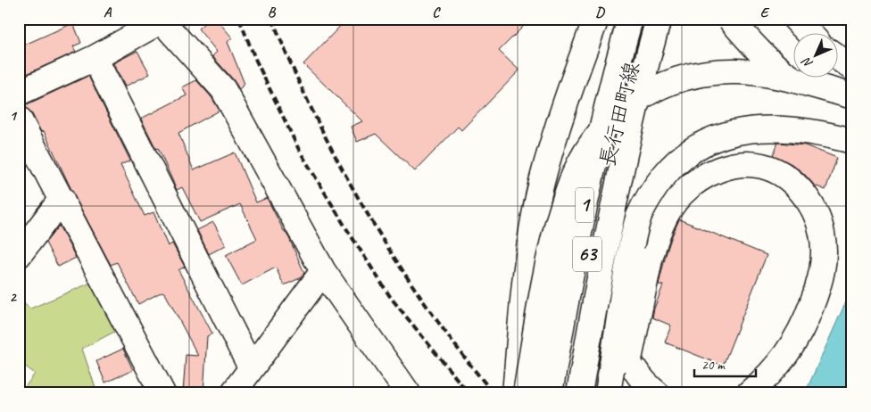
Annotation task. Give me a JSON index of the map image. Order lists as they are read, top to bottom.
{
  "streets": {
    "main road": ["長行田町線", "1", "63"]
  },
  "scale_bar": "20 m",
  "north": "bottom left",
  "grid": {
    "columns": [
      "A",
      "B",
      "C",
      "D",
      "E"
    ],
    "rows": ["1", "2"]
  }
}
